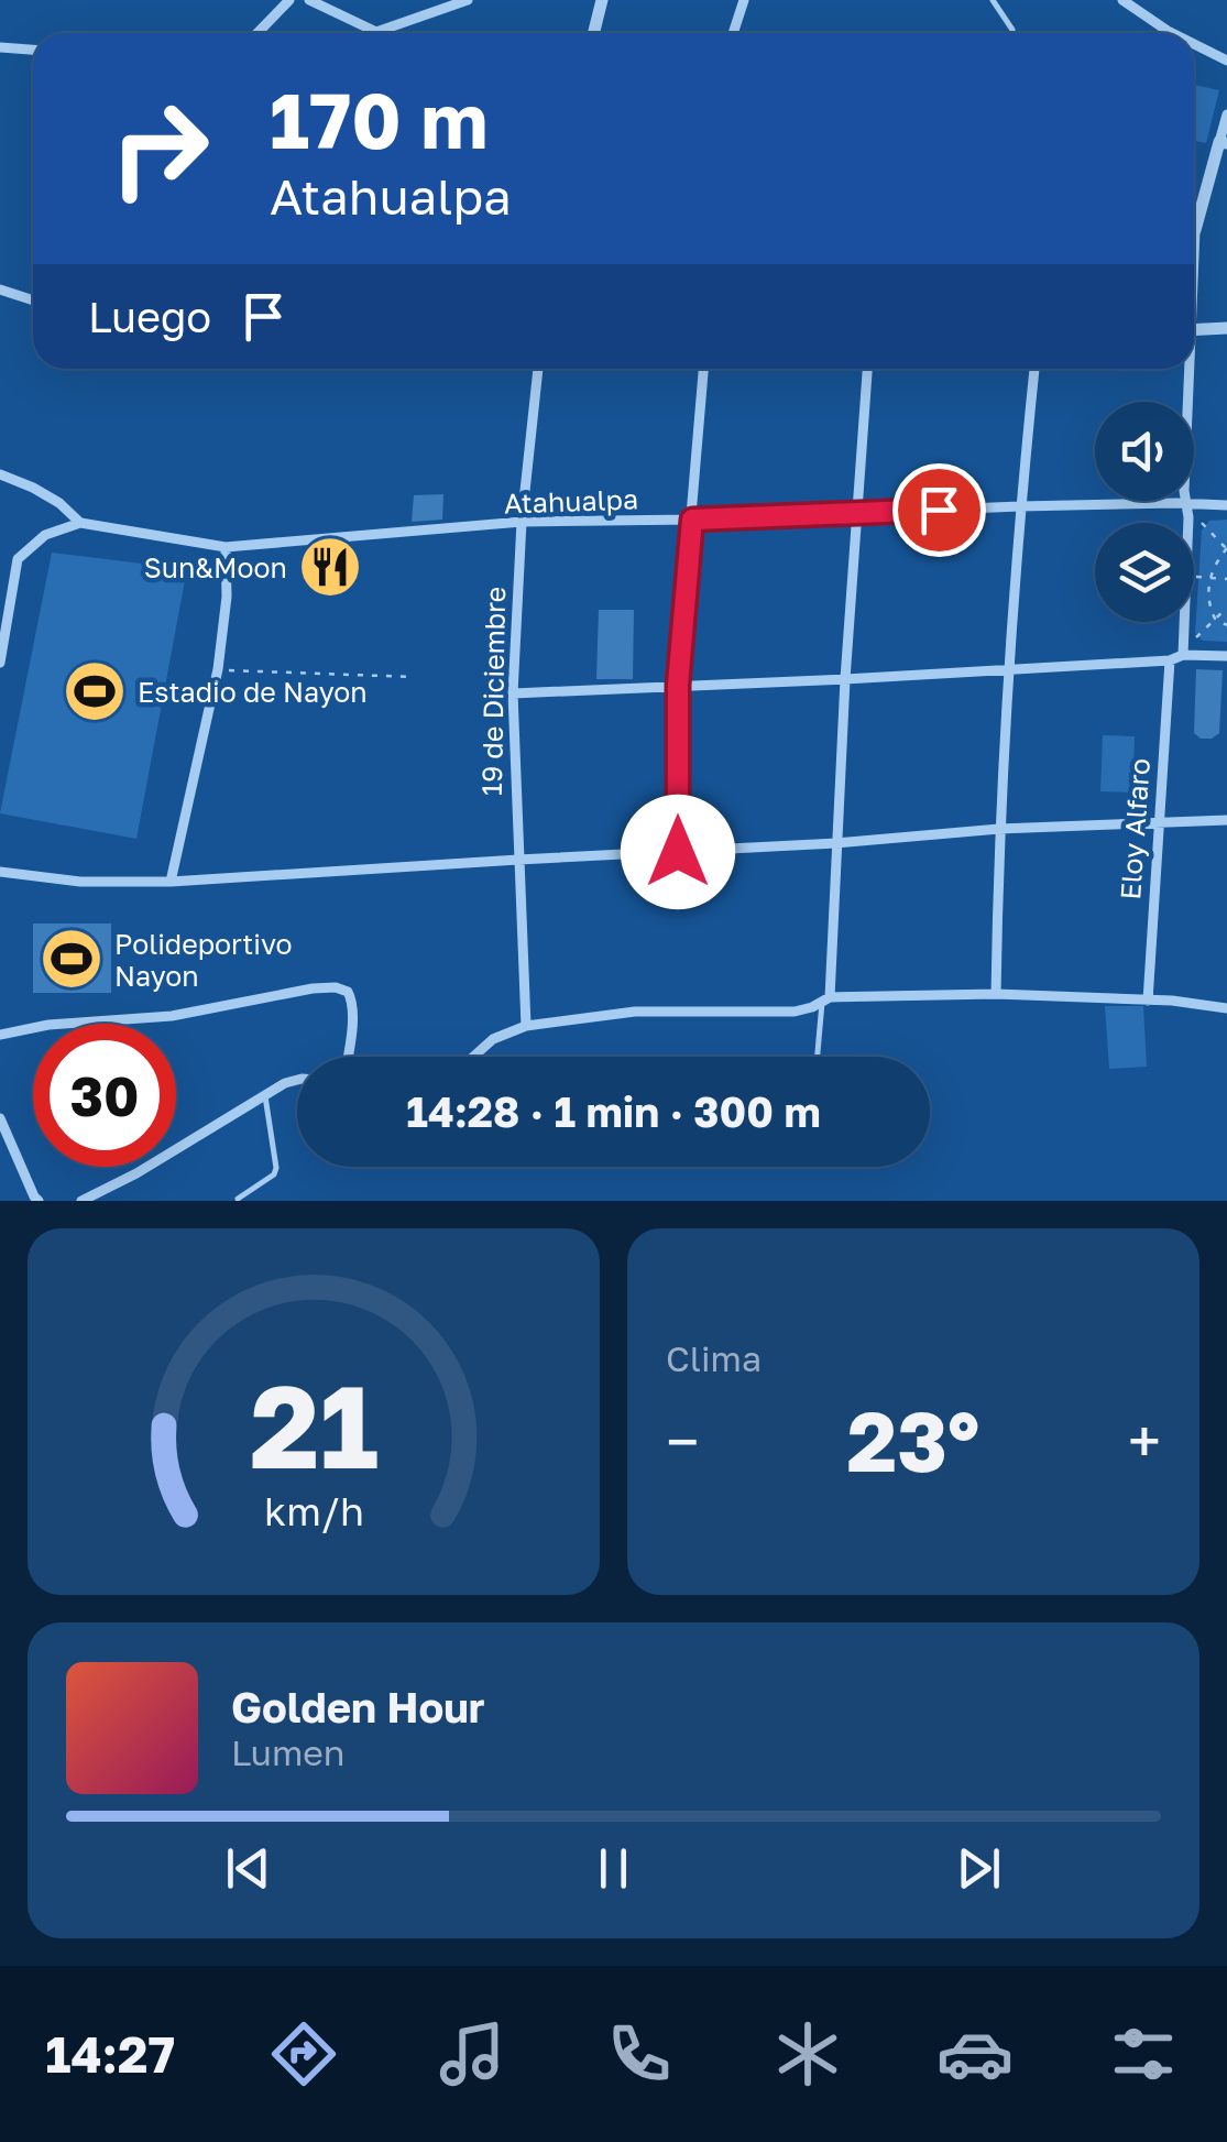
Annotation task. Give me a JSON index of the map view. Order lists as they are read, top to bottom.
{
  "streets": {
    "street": ["Atahualpa", "19 de Diciembre", "Eloy Alfaro"]
  },
  "crossings": [
    ["Atahualpa", "19 de Diciembre"]
  ],
  "places": {
    "restaurant": ["Sun&Moon"],
    "sports": ["Estadio de Nayon", "Polideportivo Nayon"]
  },
  "page": {
    "turn": ["170 m", "Atahualpa"],
    "then": "Luego",
    "limit": "30",
    "trip": "14:28 · 1 min · 300 m",
    "tile": "Clima",
    "heat": ["−", "23°", "+"],
    "song": ["Golden Hour", "Lumen"],
    "tabs": "14:27",
    "gauge": ["21", "km/h"]
  }
}
